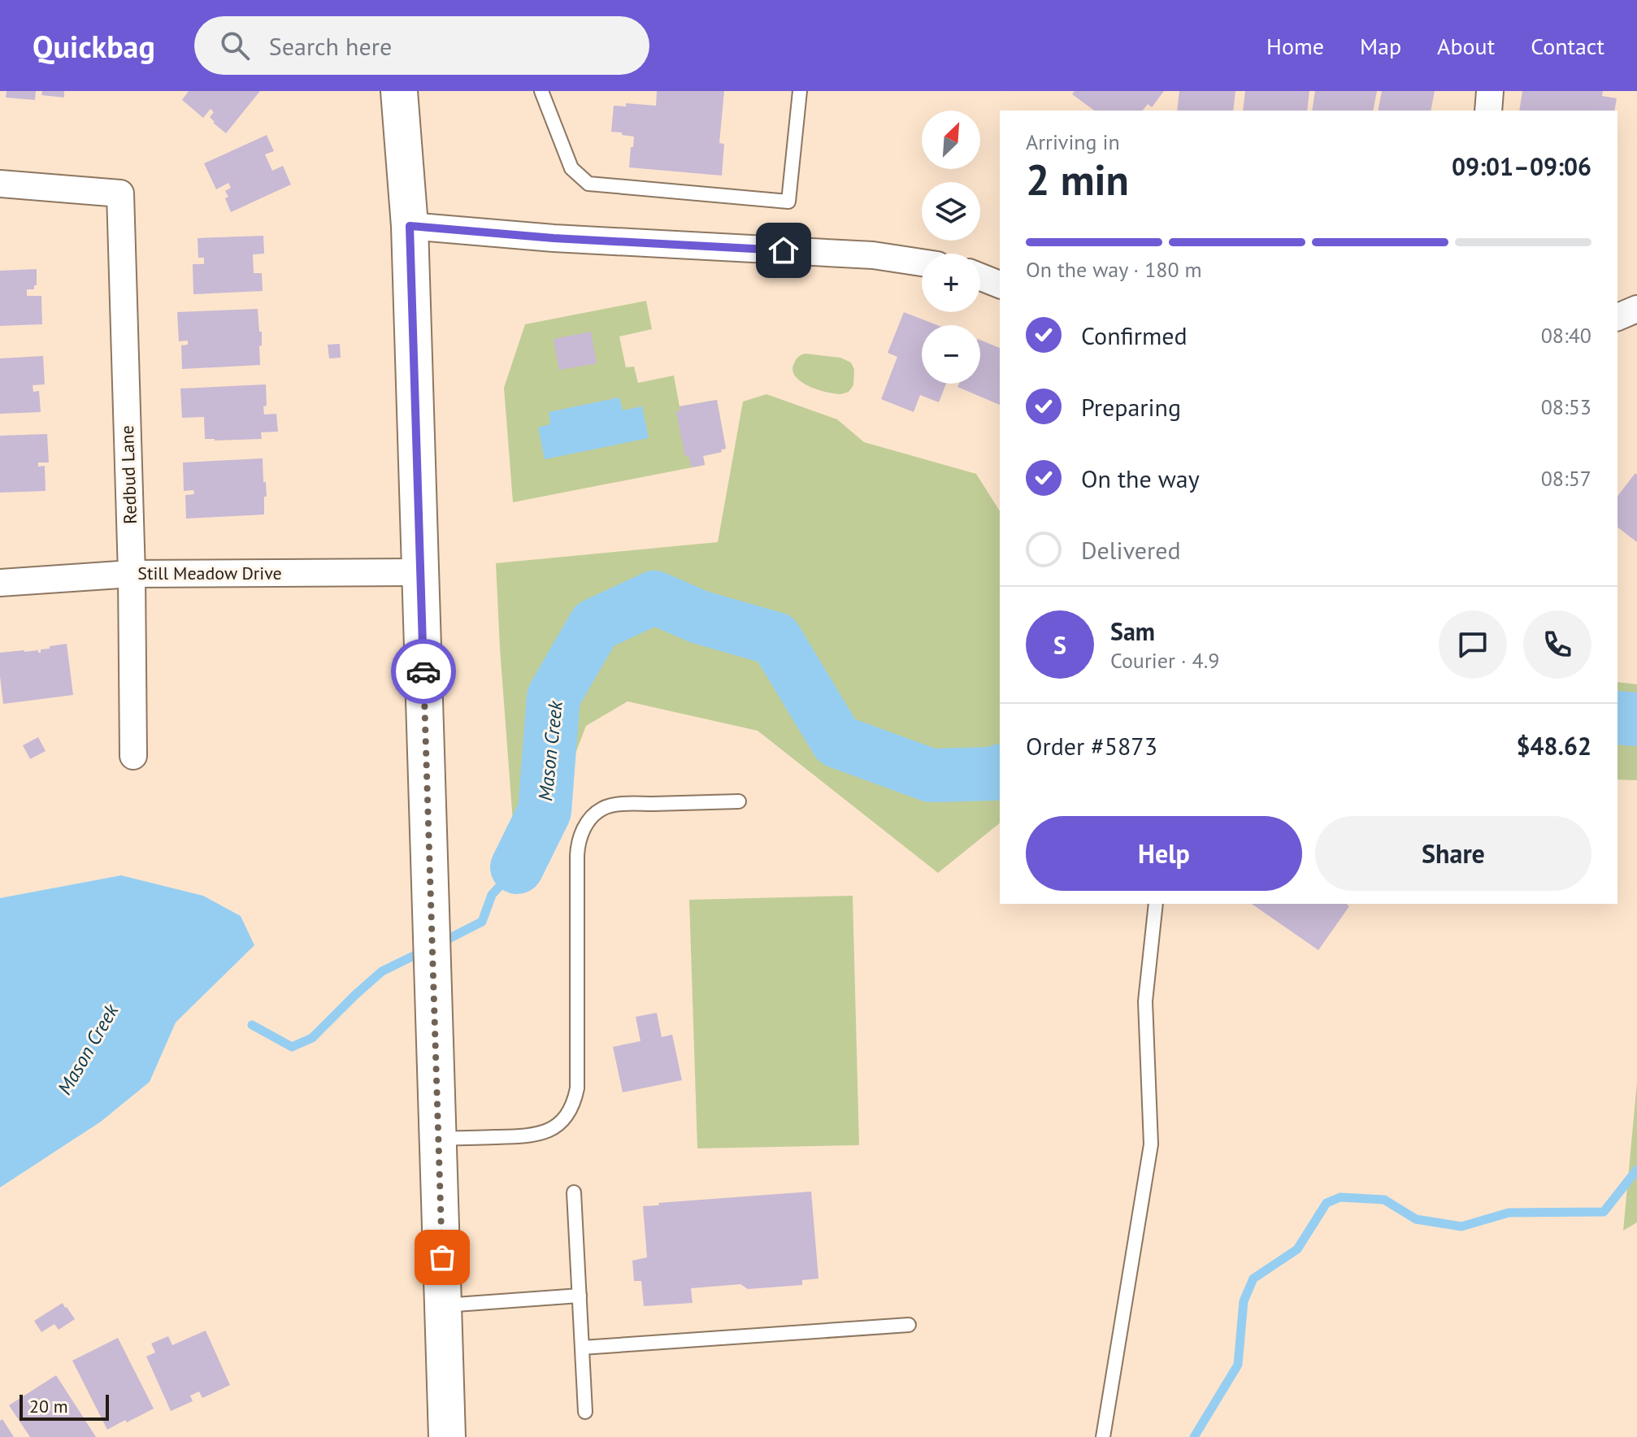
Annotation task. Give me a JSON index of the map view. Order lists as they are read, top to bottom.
{
  "streets": {
    "street": ["Redbud Lane", "Still Meadow Drive"]
  },
  "crossings": [
    ["Redbud Lane", "Still Meadow Drive"]
  ],
  "water": ["Mason Creek"],
  "scale_bar": "20 m",
  "north": "top right",
  "page": {
    "header": "Quickbag",
    "search": "Search here",
    "nav": [
      "Home",
      "Map",
      "About",
      "Contact"
    ],
    "map_buttons": ["+", "−"],
    "heading": ["2 min", "Arriving in", "09:01–09:06"],
    "panel": [
      "Sam",
      "Courier · 4.9",
      "Order #5873",
      "$48.62"
    ],
    "bar": "On the way · 180 m",
    "list": [
      ["Confirmed", "08:40"],
      ["Preparing", "08:53"],
      ["On the way", "08:57"],
      "Delivered"
    ],
    "round": "S",
    "buttons": ["Help", "Share"],
    "scale": "20 m"
  }
}
